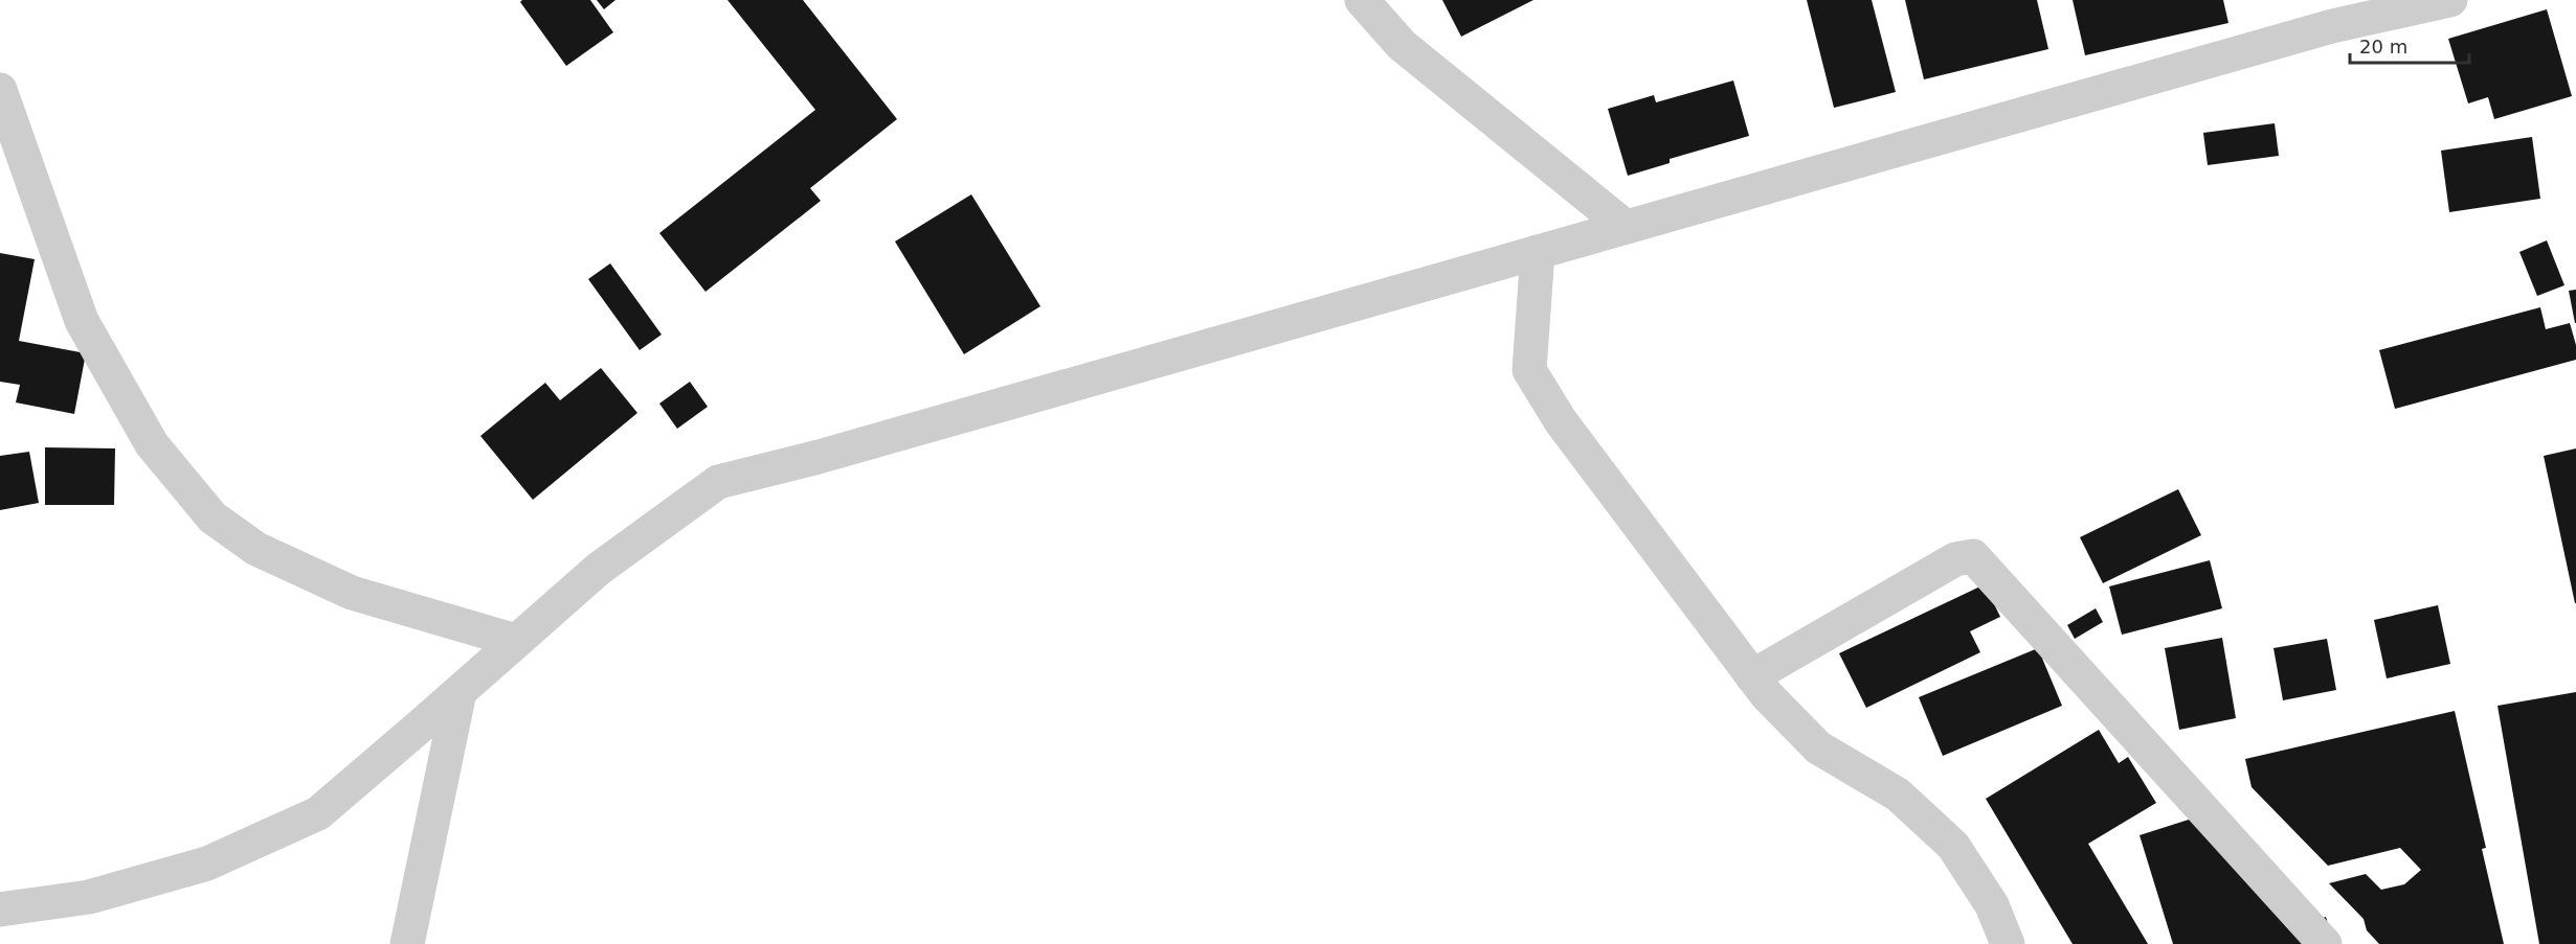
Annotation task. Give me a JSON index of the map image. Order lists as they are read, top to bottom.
{
  "scale_bar": "20 m"
}
